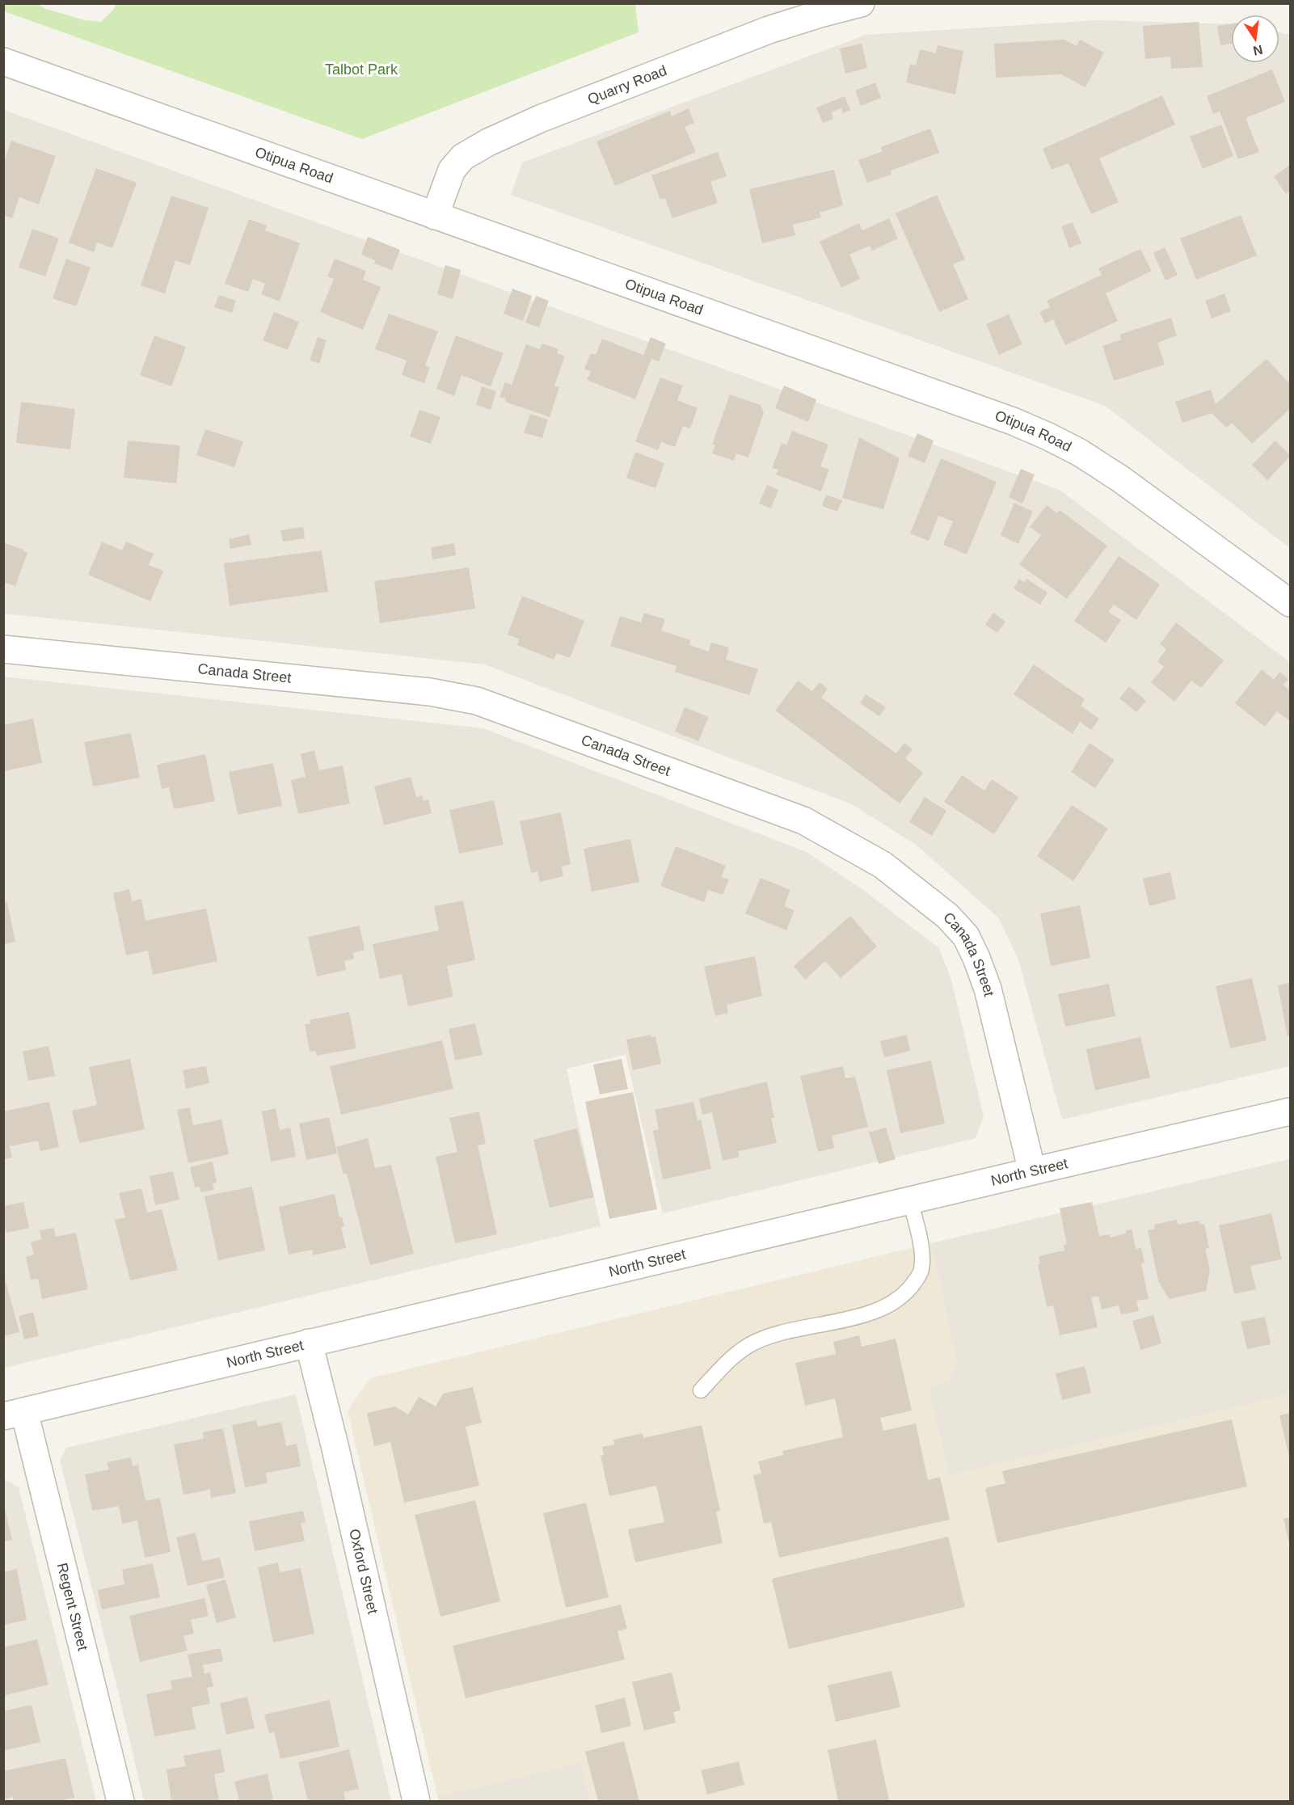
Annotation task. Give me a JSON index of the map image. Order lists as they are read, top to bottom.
{
  "streets": {
    "street": [
      "Quarry Road",
      "Otipua Road",
      "Canada Street",
      "North Street",
      "Oxford Street",
      "Regent Street"
    ]
  },
  "crossings": [
    ["Quarry Road", "Otipua Road"],
    ["Canada Street", "North Street"],
    ["North Street", "Oxford Street"],
    ["North Street", "Regent Street"]
  ],
  "parks": ["Talbot Park"],
  "north": "bottom"
}
